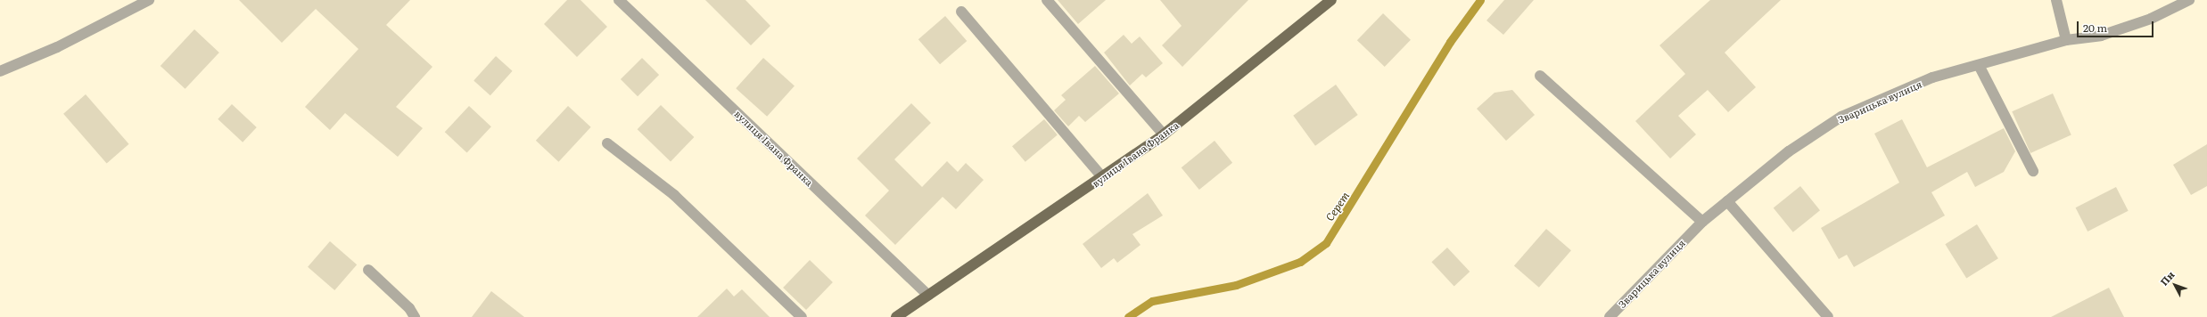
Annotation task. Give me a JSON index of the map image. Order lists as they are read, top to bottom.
{
  "streets": {
    "main road": ["вулиця Івана Франка"],
    "street": ["Зварицька вулиця"]
  },
  "water": ["Серет"],
  "scale_bar": "20 m",
  "north": "top left"
}
